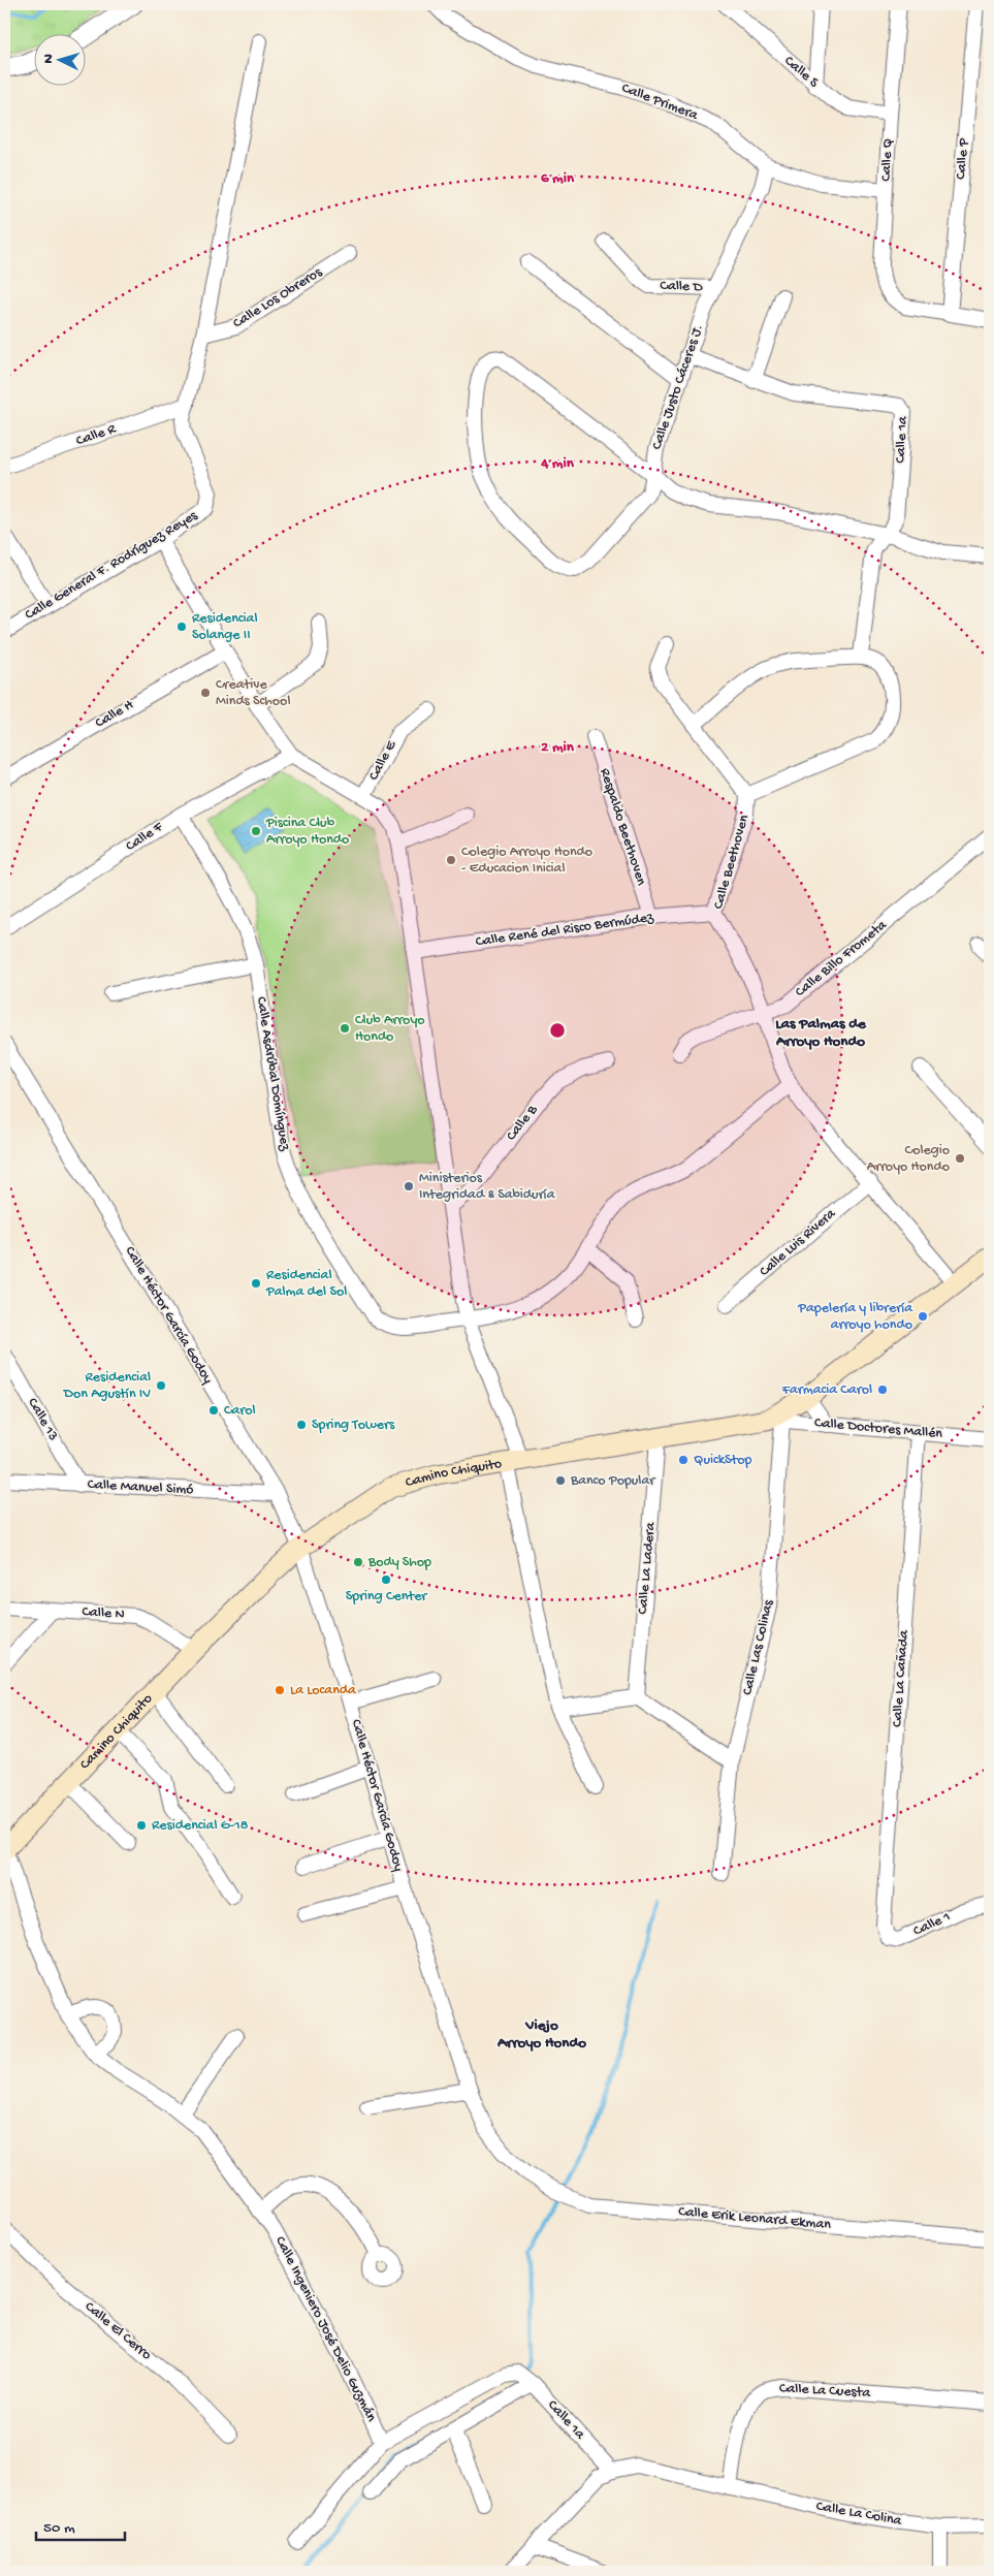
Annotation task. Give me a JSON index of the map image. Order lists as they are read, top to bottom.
{
  "streets": {
    "main road": ["Camino Chiquito"],
    "street": [
      "Calle S",
      "Calle Primera",
      "Calle P",
      "Calle Q",
      "Calle D",
      "Calle Los Obreros",
      "Calle Justo Cáceres J.",
      "Calle R",
      "Calle 1a",
      "Calle General F. Rodríguez Reyes",
      "Calle H",
      "Calle E",
      "Respaldo Beethoven",
      "Calle F",
      "Calle Beethoven",
      "Calle René del Risco Bermúdez",
      "Calle Billo Frometa",
      "Calle Asdrúbal Domínguez",
      "Calle B",
      "Calle Luis Rivera",
      "Calle Héctor García Godoy",
      "Calle 13",
      "Calle Doctores Mallén",
      "Calle Manuel Simó",
      "Calle La Ladera",
      "Calle N",
      "Calle Las Colinas",
      "Calle La Cañada",
      "Calle 1",
      "Calle Erik Leonard Ekman",
      "Calle Ingeniero José Delio Guzmán",
      "Calle El Cerro",
      "Calle La Cuesta",
      "Calle La Colina"
    ]
  },
  "crossings": [
    ["Calle S", "Calle Q"],
    ["Calle Primera", "Calle Q"],
    ["Calle Primera", "Calle Justo Cáceres J."],
    ["Calle P", "Calle Q"],
    ["Calle D", "Calle Justo Cáceres J."],
    ["Calle Justo Cáceres J.", "Calle 1a"],
    ["Calle R", "Calle General F. Rodríguez Reyes"],
    ["Calle 1a", "Calle Ingeniero José Delio Guzmán"],
    ["Calle 1a", "Calle La Colina"],
    ["Respaldo Beethoven", "Calle René del Risco Bermúdez"],
    ["Calle F", "Calle Asdrúbal Domínguez"],
    ["Calle Beethoven", "Calle René del Risco Bermúdez"],
    ["Calle Beethoven", "Calle Billo Frometa"],
    ["Calle Beethoven", "Calle Asdrúbal Domínguez"],
    ["Calle Beethoven", "Calle Luis Rivera"],
    ["Calle Beethoven", "Camino Chiquito"],
    ["Calle Héctor García Godoy", "Camino Chiquito"],
    ["Calle Héctor García Godoy", "Calle Manuel Simó"],
    ["Calle Héctor García Godoy", "Calle Erik Leonard Ekman"],
    ["Calle 13", "Calle Manuel Simó"],
    ["Calle Doctores Mallén", "Camino Chiquito"],
    ["Calle Doctores Mallén", "Calle Las Colinas"],
    ["Calle Doctores Mallén", "Calle La Cañada"],
    ["Camino Chiquito", "Calle La Ladera"],
    ["Camino Chiquito", "Calle N"],
    ["Camino Chiquito", "Calle Las Colinas"],
    ["Camino Chiquito", "Calle Ingeniero José Delio Guzmán"],
    ["Calle La Cañada", "Calle 1"],
    ["Calle La Cuesta", "Calle La Colina"]
  ],
  "districts": ["Las Palmas de Arroyo Hondo", "Viejo Arroyo Hondo"],
  "places": [
    "Residencial Solange II",
    "Creative Minds School",
    "Piscina Club Arroyo Hondo",
    "Colegio Arroyo Hondo - Educacion Inicial",
    "Club Arroyo Hondo",
    "Colegio Arroyo Hondo",
    "Ministerios Integridad & Sabiduría",
    "Residencial Palma del Sol",
    "Papelería y librería arroyo hondo",
    "Residencial Don Agustín IV",
    "Farmacia Carol",
    "Carol",
    "Spring Towers",
    "QuickStop",
    "Banco Popular",
    "Body Shop",
    "Spring Center",
    "La Locanda",
    "Residencial G-18"
  ],
  "scale_bar": "50 m",
  "north": "left",
  "rings": ["6 min", "4 min", "2 min"]
}
